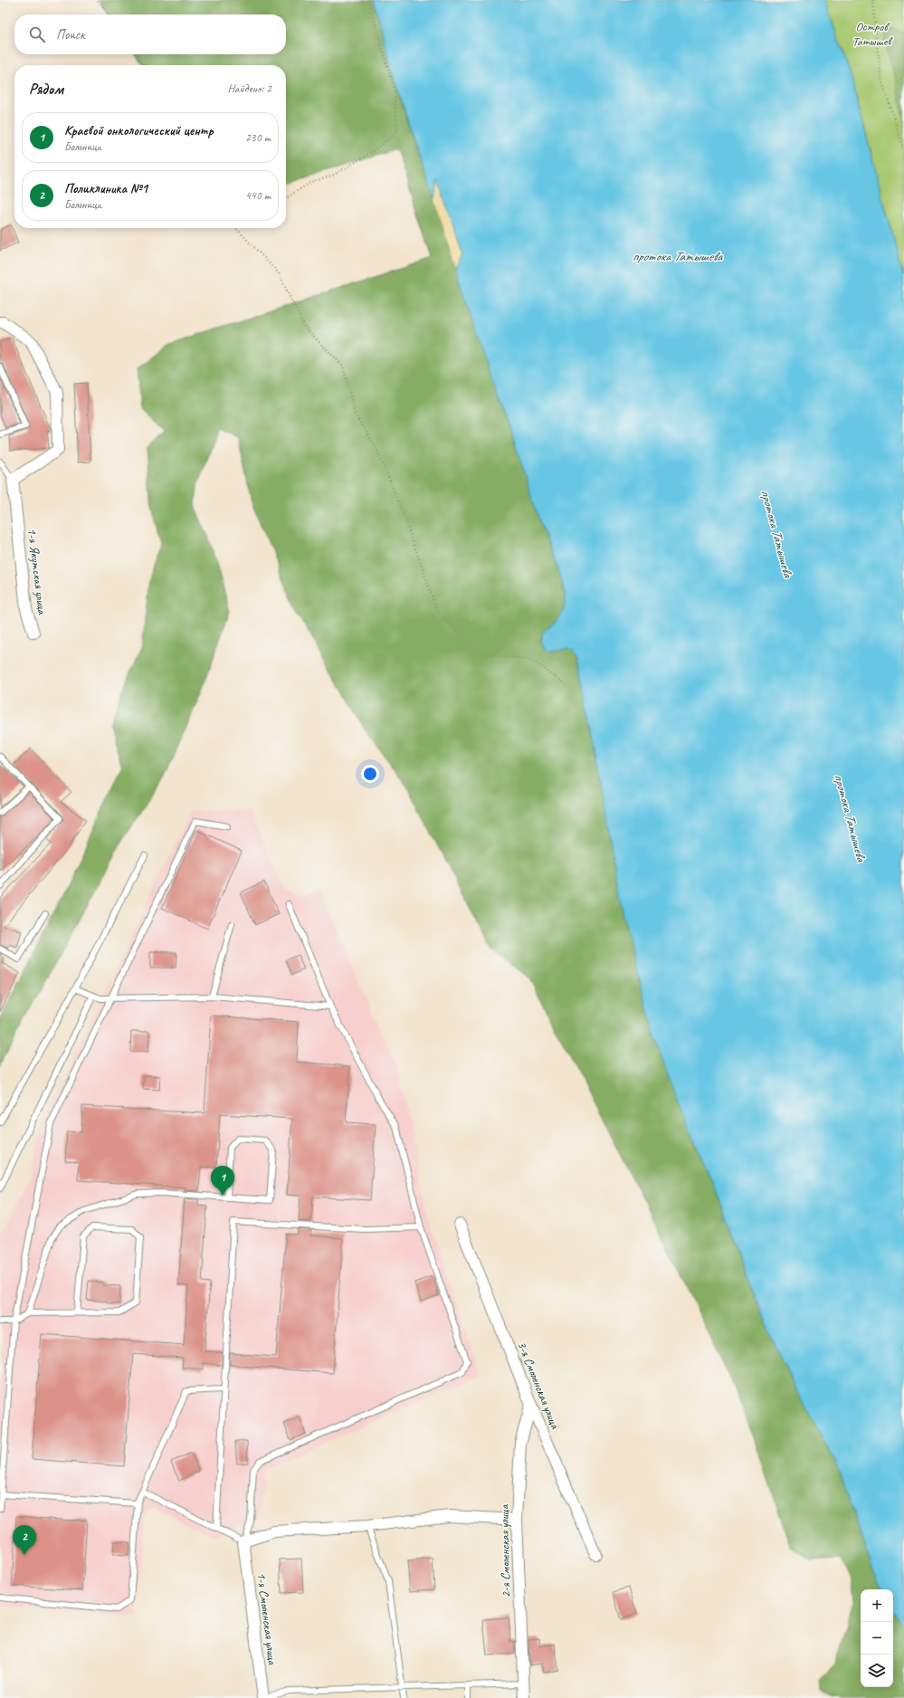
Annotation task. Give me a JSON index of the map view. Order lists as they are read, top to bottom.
{
  "streets": {
    "street": [
      "1-я Якутская улица",
      "3-я Смоленская улица",
      "2-я Смоленская улица",
      "1-я Смоленская улица"
    ]
  },
  "crossings": [
    ["3-я Смоленская улица", "2-я Смоленская улица"]
  ],
  "water": ["протока Татышева"],
  "parks": ["Остров Татышев"],
  "page": {
    "search": "Поиск",
    "heading": ["Рядом", "Найдено: 2"],
    "list": [
      {
        "mark": "1",
        "name": "Краевой онкологический центр",
        "note": "Больница",
        "value": "230 m"
      },
      {
        "mark": "2",
        "name": "Поликлиника №1",
        "note": "Больница",
        "value": "440 m"
      }
    ],
    "pins": ["1", "2"],
    "map_buttons": ["+", "−"]
  }
}
